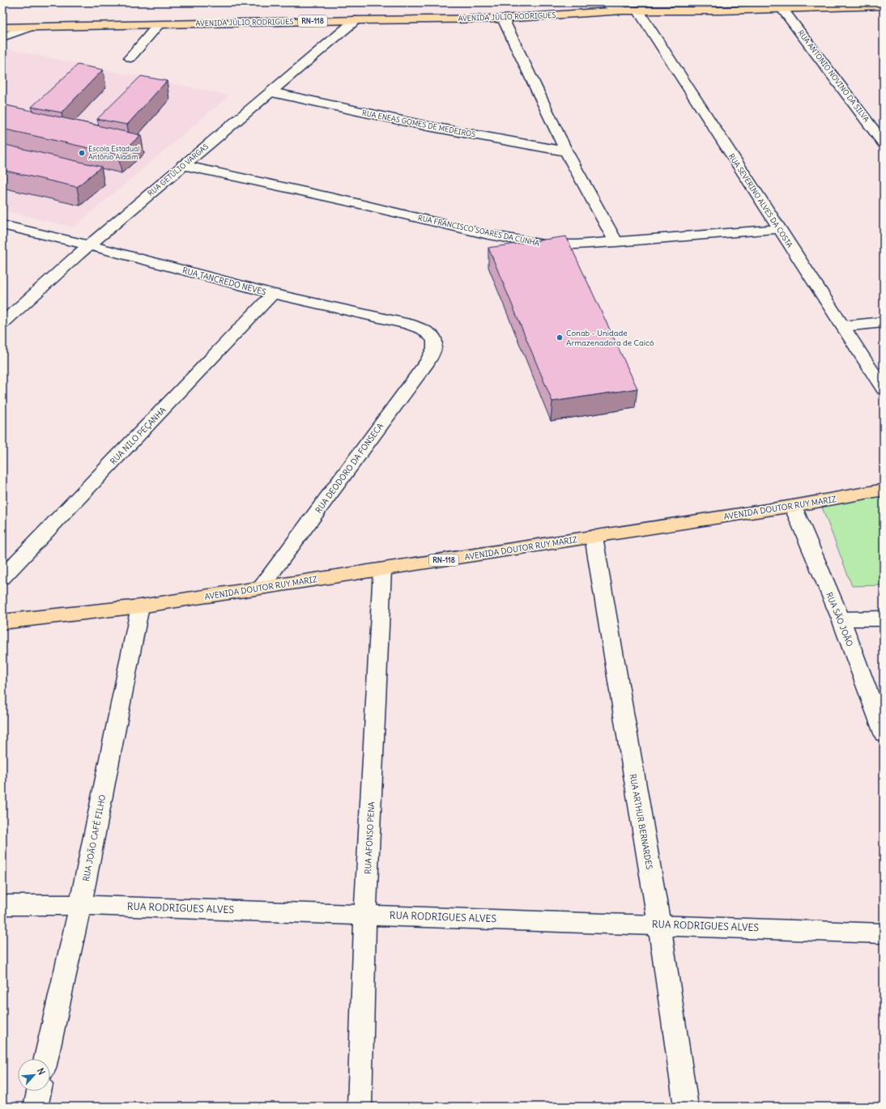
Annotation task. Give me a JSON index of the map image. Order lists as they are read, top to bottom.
{
  "streets": {
    "main road": ["AVENIDA JÚLIO RODRIGUES", "RN-118", "AVENIDA DOUTOR RUY MARIZ"],
    "street": [
      "RUA ANTONIO NOVINO DA SILVA",
      "RUA ENEAS GOMES DE MEDEIROS",
      "RUA GETÚLIO VARGAS",
      "RUA SEVERINO ALVES DA COSTA",
      "RUA FRANCISCO SOARES DA CUNHA",
      "RUA TANCREDO NEVES",
      "RUA NILO PEÇANHA",
      "RUA DEODORO DA FONSECA",
      "RUA SÃO JOÃO",
      "RUA ARTHUR BERNARDES",
      "RUA JOÃO CAFÉ FILHO",
      "RUA AFONSO PENA",
      "RUA RODRIGUES ALVES"
    ]
  },
  "crossings": [
    ["AVENIDA JÚLIO RODRIGUES", "RUA ANTONIO NOVINO DA SILVA"],
    ["AVENIDA JÚLIO RODRIGUES", "RUA GETÚLIO VARGAS"],
    ["AVENIDA JÚLIO RODRIGUES", "RUA SEVERINO ALVES DA COSTA"],
    ["RUA ENEAS GOMES DE MEDEIROS", "RUA GETÚLIO VARGAS"],
    ["RUA GETÚLIO VARGAS", "RUA FRANCISCO SOARES DA CUNHA"],
    ["RUA GETÚLIO VARGAS", "RUA TANCREDO NEVES"],
    ["RUA SEVERINO ALVES DA COSTA", "RUA FRANCISCO SOARES DA CUNHA"],
    ["RUA TANCREDO NEVES", "RUA NILO PEÇANHA"],
    ["RUA TANCREDO NEVES", "RUA DEODORO DA FONSECA"],
    ["RUA DEODORO DA FONSECA", "AVENIDA DOUTOR RUY MARIZ"],
    ["AVENIDA DOUTOR RUY MARIZ", "RUA SÃO JOÃO"],
    ["AVENIDA DOUTOR RUY MARIZ", "RUA ARTHUR BERNARDES"],
    ["AVENIDA DOUTOR RUY MARIZ", "RUA JOÃO CAFÉ FILHO"],
    ["AVENIDA DOUTOR RUY MARIZ", "RUA AFONSO PENA"],
    ["RUA ARTHUR BERNARDES", "RUA RODRIGUES ALVES"],
    ["RUA JOÃO CAFÉ FILHO", "RUA RODRIGUES ALVES"],
    ["RUA AFONSO PENA", "RUA RODRIGUES ALVES"]
  ],
  "places": ["Escola Estadual Antônio Aladim", "Conab - Unidade Armazenadora de Caicó"],
  "north": "top right"
}
